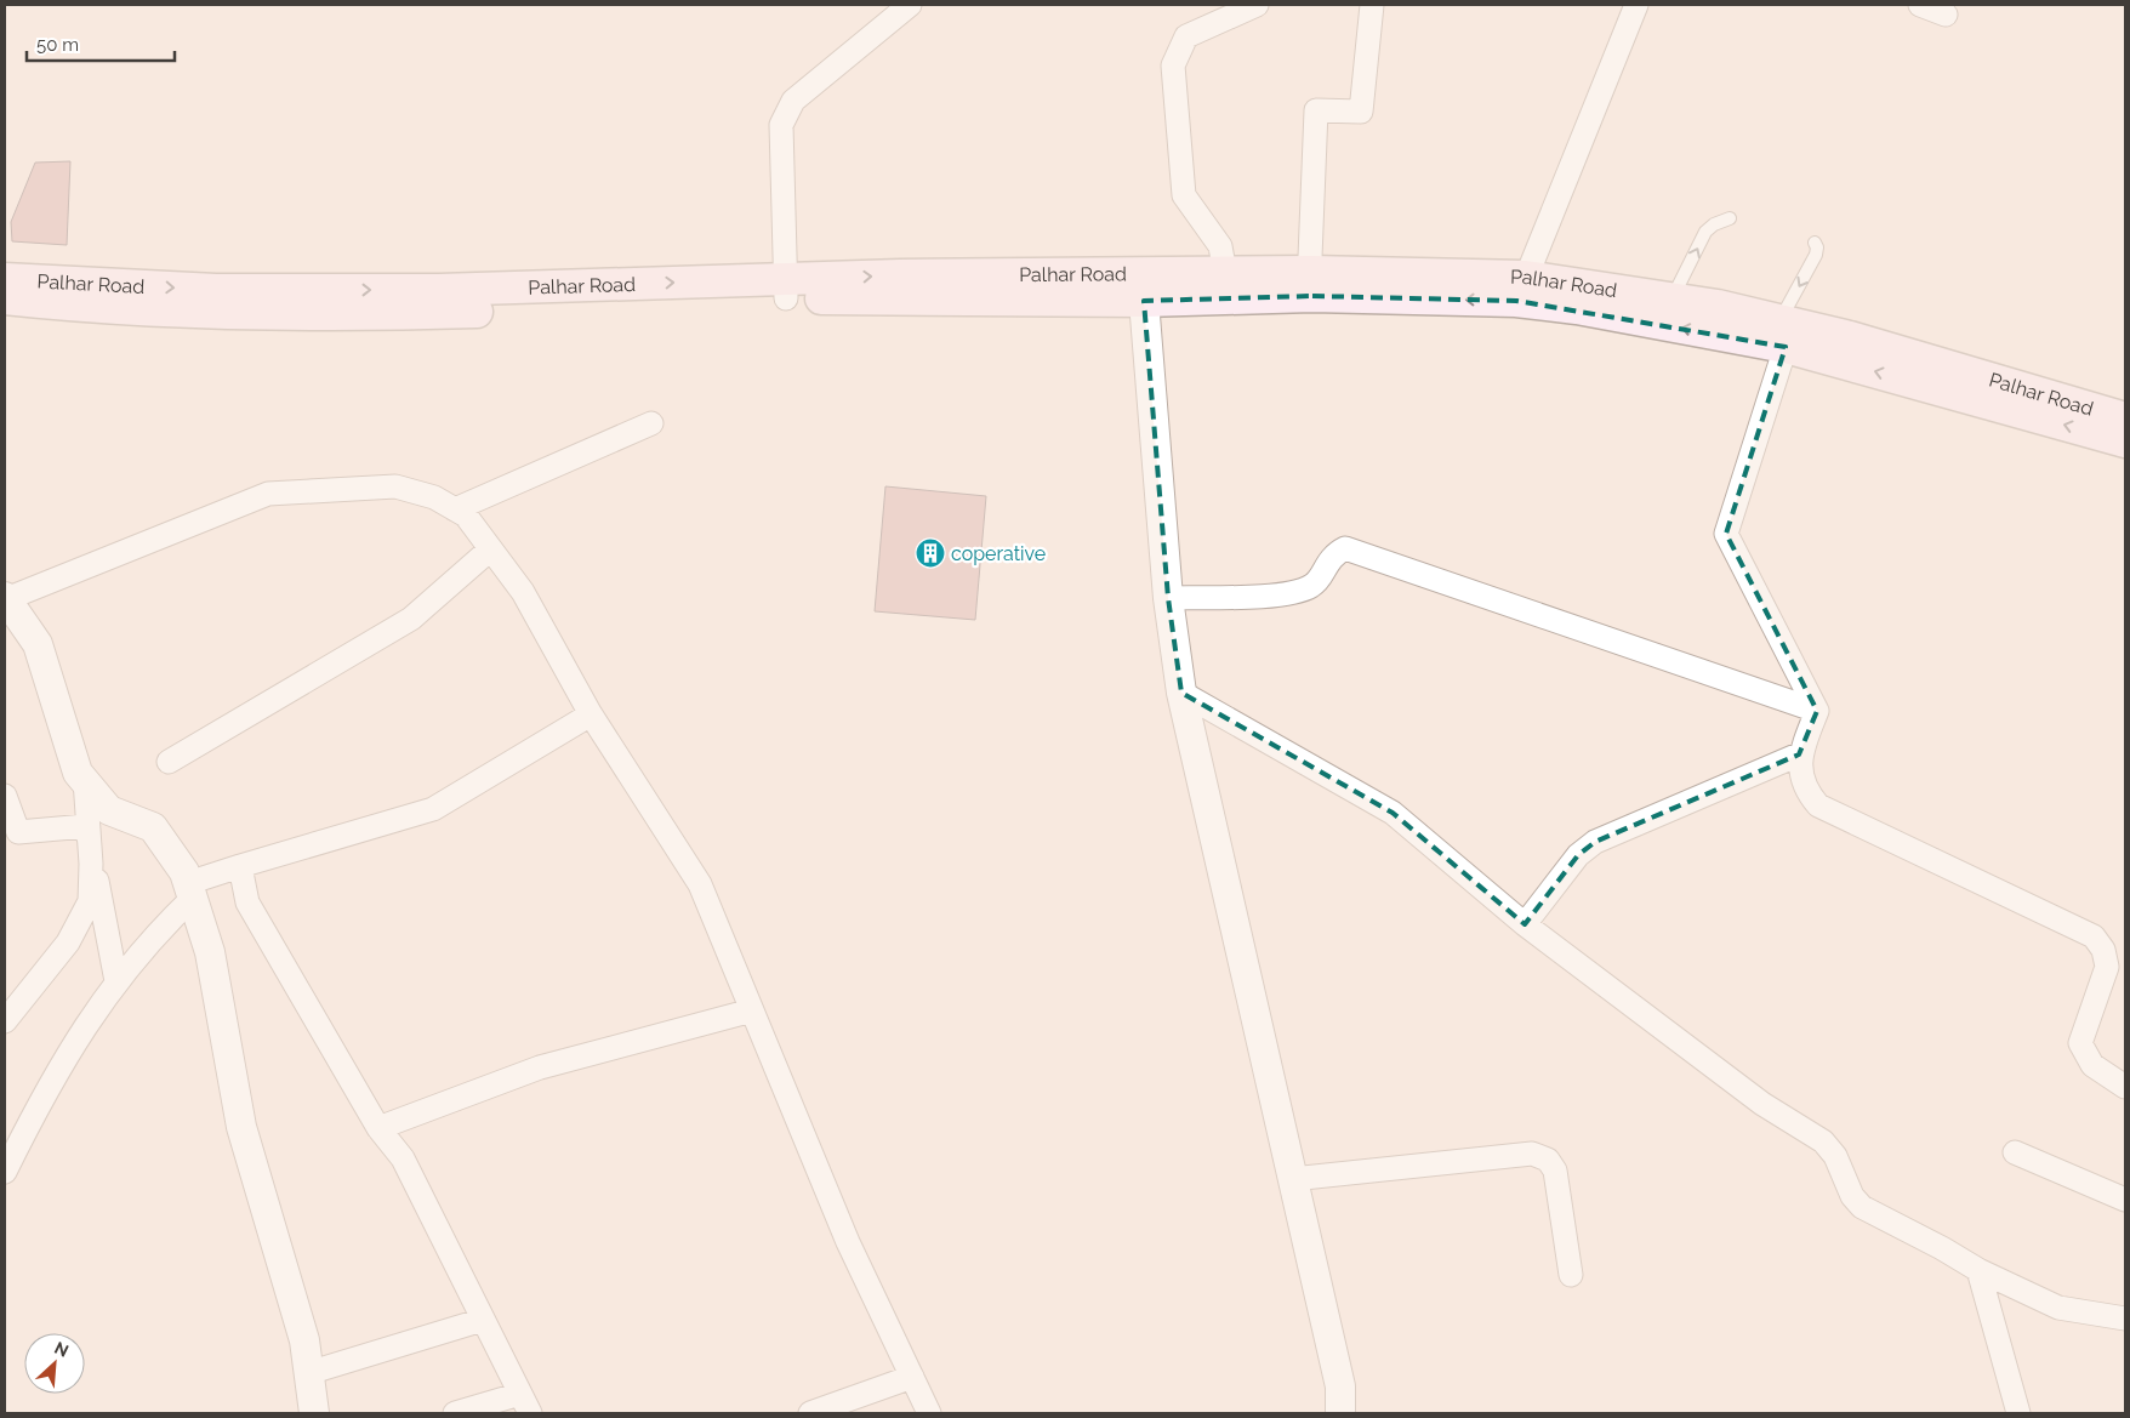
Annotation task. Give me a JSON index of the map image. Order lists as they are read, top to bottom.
{
  "streets": {
    "main road": ["Palhar Road"]
  },
  "places": {
    "building": ["coperative"]
  },
  "scale_bar": "50 m",
  "north": "top right"
}
